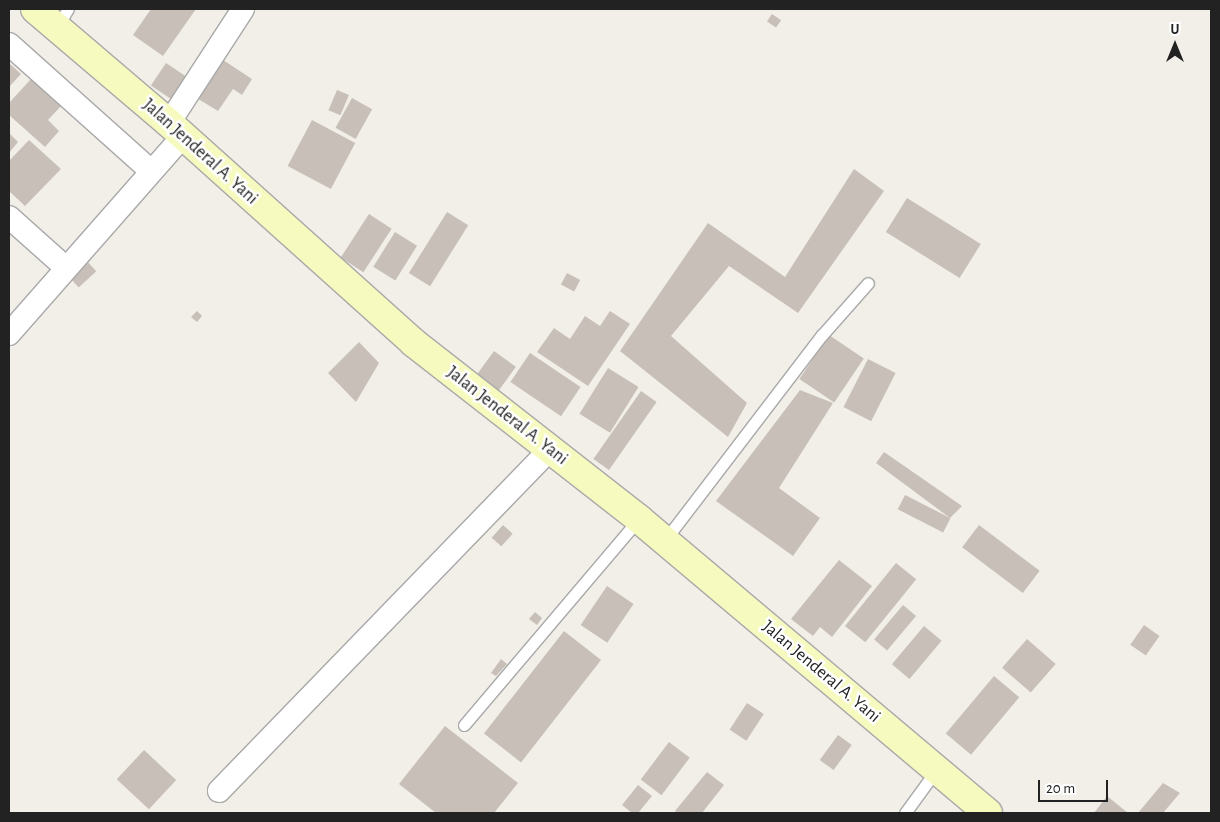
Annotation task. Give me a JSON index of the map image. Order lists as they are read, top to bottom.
{
  "streets": {
    "main road": ["Jalan Jenderal A. Yani"]
  },
  "scale_bar": "20 m",
  "north": "top"
}
